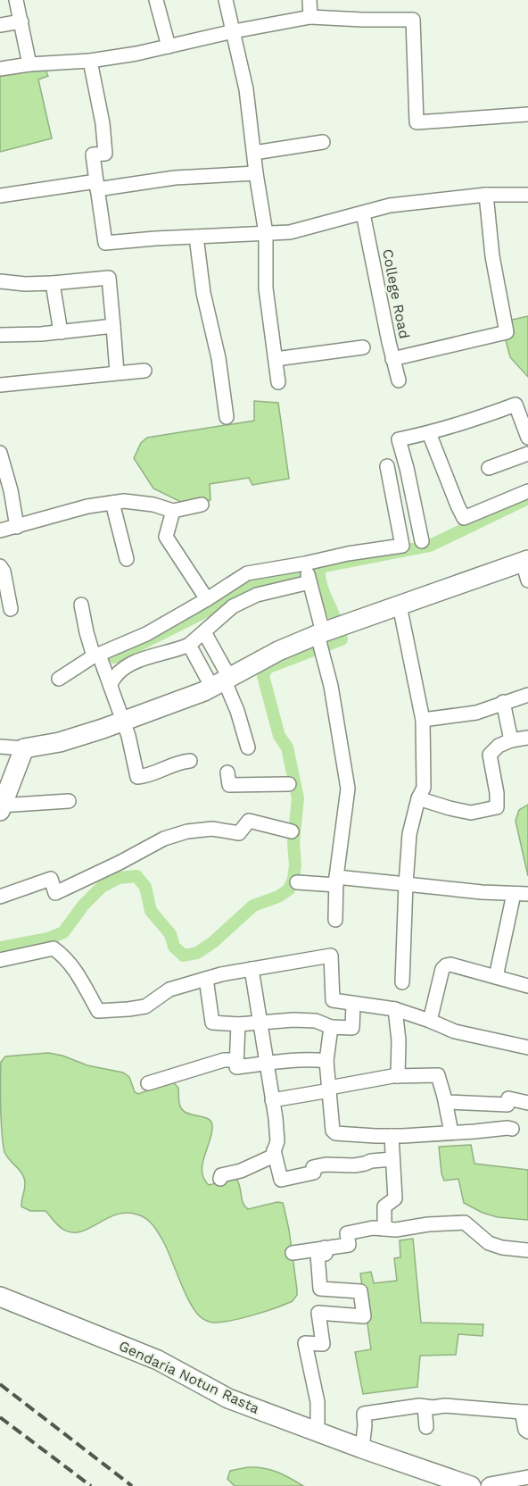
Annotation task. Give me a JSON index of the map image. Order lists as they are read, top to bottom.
{
  "streets": {
    "main road": ["Gendaria Notun Rasta"],
    "street": ["College Road"]
  }
}
